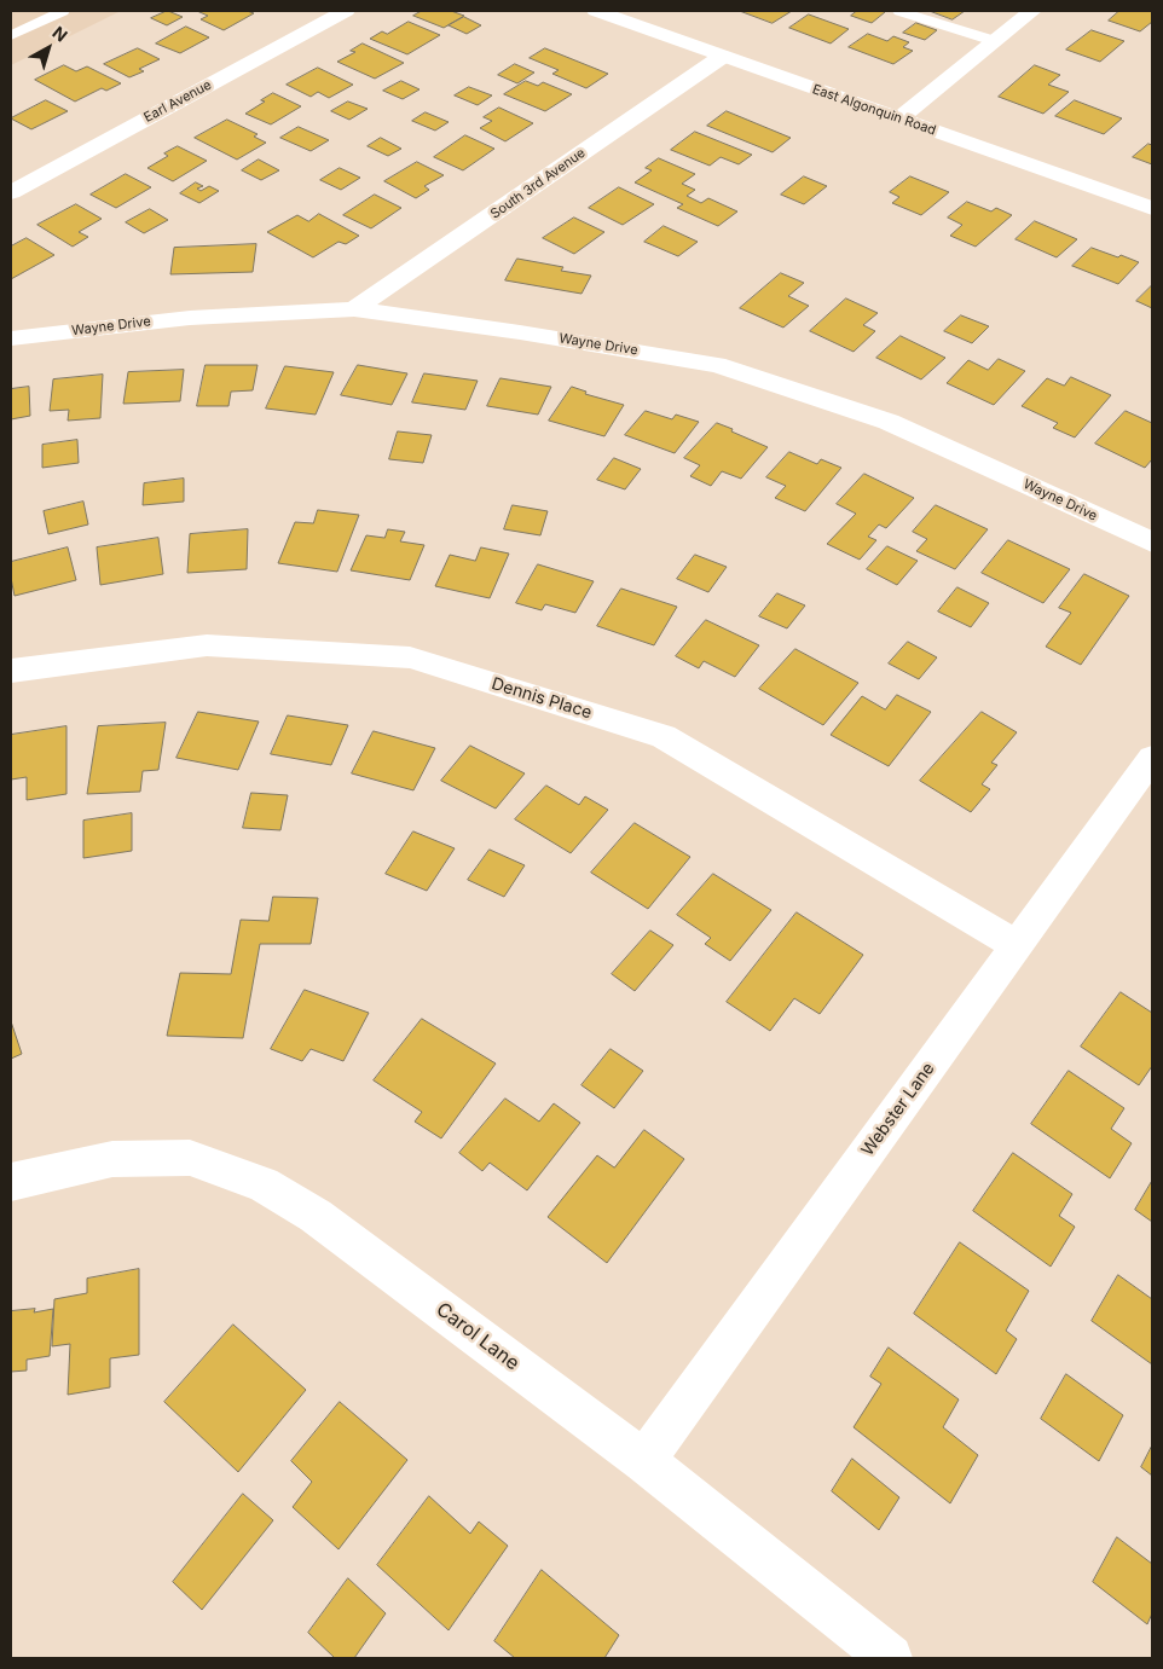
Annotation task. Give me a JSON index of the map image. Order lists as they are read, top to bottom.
{
  "streets": {
    "street": [
      "Earl Avenue",
      "East Algonquin Road",
      "South 3rd Avenue",
      "Wayne Drive",
      "Dennis Place",
      "Webster Lane",
      "Carol Lane"
    ]
  },
  "crossings": [
    ["East Algonquin Road", "South 3rd Avenue"],
    ["South 3rd Avenue", "Wayne Drive"],
    ["Dennis Place", "Webster Lane"],
    ["Webster Lane", "Carol Lane"]
  ],
  "north": "top right"
}
